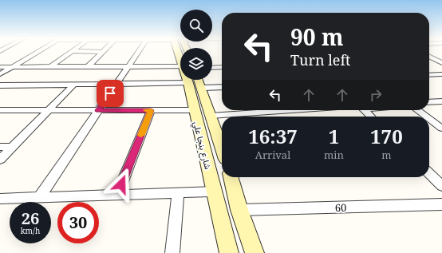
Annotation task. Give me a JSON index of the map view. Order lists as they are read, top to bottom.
{
  "streets": {
    "main road": ["شارع بنجا علي"],
    "street": ["60"]
  },
  "page": {
    "turn": ["90 m", "Turn left"],
    "eta": [
      "16:37",
      "Arrival",
      "1",
      "min",
      "170",
      "m"
    ],
    "speed": "26 km/h",
    "limit": "30"
  }
}
